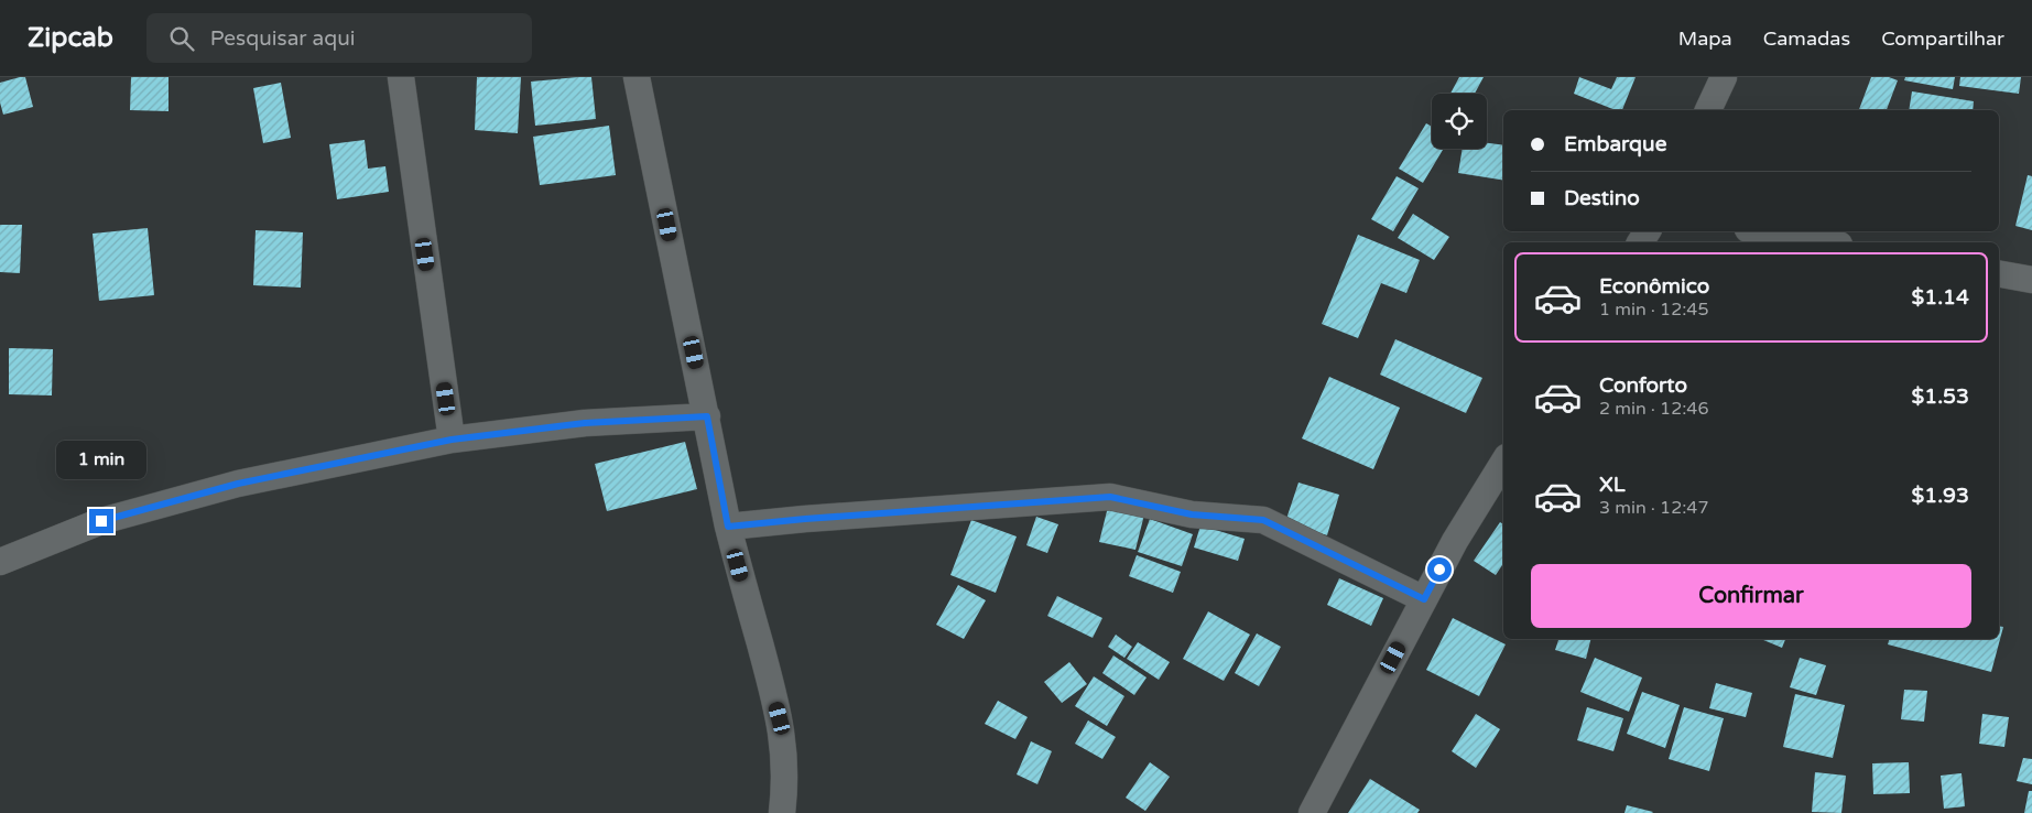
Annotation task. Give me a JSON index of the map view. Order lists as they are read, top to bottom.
{
  "page": {
    "header": "Zipcab",
    "search": "Pesquisar aqui",
    "nav": ["Mapa", "Camadas", "Compartilhar"],
    "banner": ["Embarque", "Destino"],
    "list": [
      {
        "name": "Econômico",
        "note": "1 min · 12:45",
        "value": "$1.14"
      },
      {
        "name": "Conforto",
        "note": "2 min · 12:46",
        "value": "$1.53"
      },
      {
        "name": "XL",
        "note": "3 min · 12:47",
        "value": "$1.93"
      }
    ],
    "bubble": "1 min",
    "buttons": "Confirmar"
  }
}
